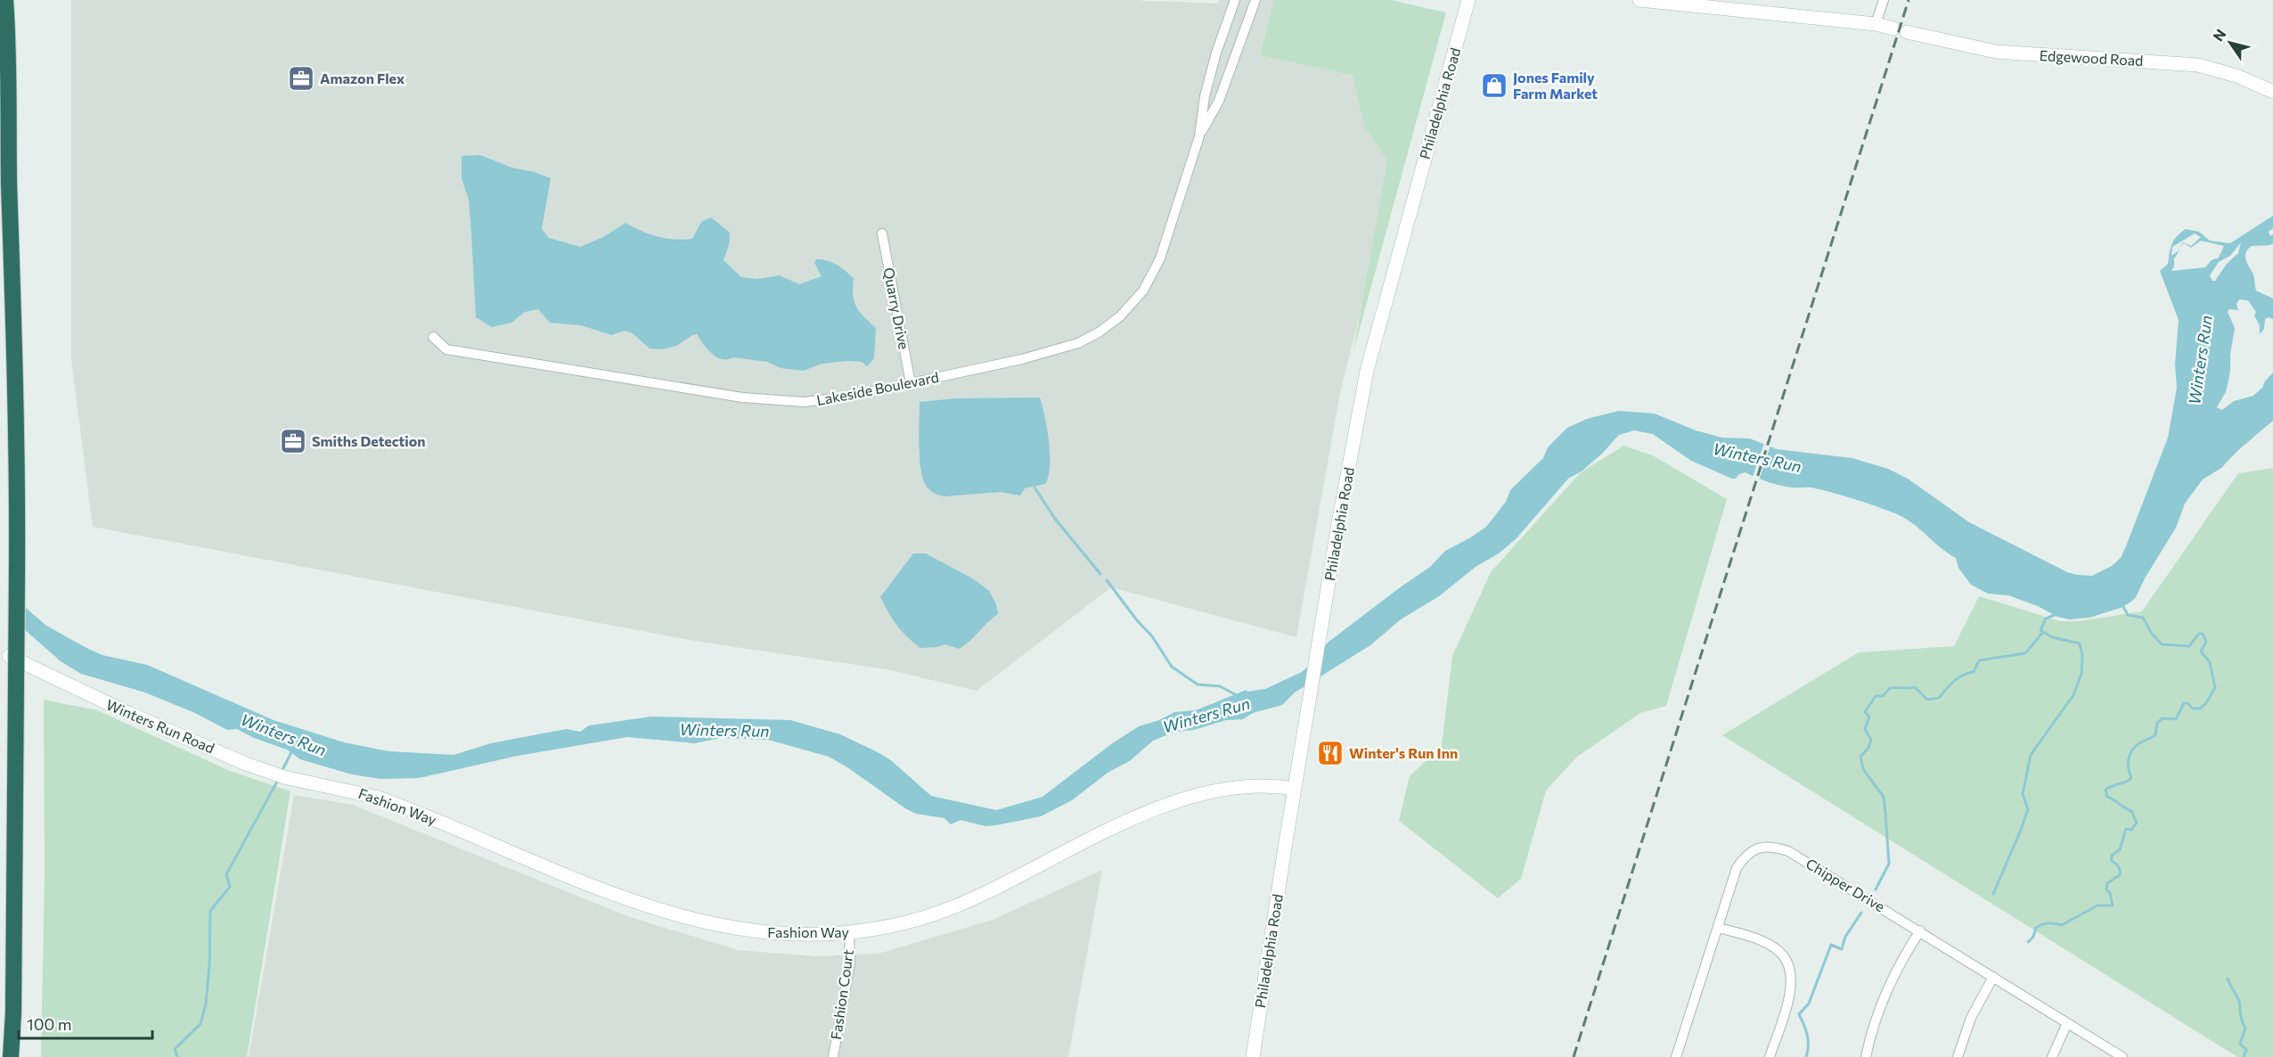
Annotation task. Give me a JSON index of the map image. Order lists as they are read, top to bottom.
{
  "streets": {
    "street": [
      "Edgewood Road",
      "Philadelphia Road",
      "Quarry Drive",
      "Lakeside Boulevard",
      "Winters Run Road",
      "Fashion Way",
      "Chipper Drive",
      "Fashion Court"
    ]
  },
  "crossings": [
    ["Philadelphia Road", "Fashion Way"],
    ["Quarry Drive", "Lakeside Boulevard"],
    ["Winters Run Road", "Fashion Way"],
    ["Fashion Way", "Fashion Court"]
  ],
  "water": ["Winters Run"],
  "places": {
    "office": ["Amazon Flex", "Smiths Detection"],
    "shop": ["Jones Family Farm Market"],
    "restaurant": ["Winter's Run Inn"]
  },
  "scale_bar": "100 m",
  "north": "top left"
}
